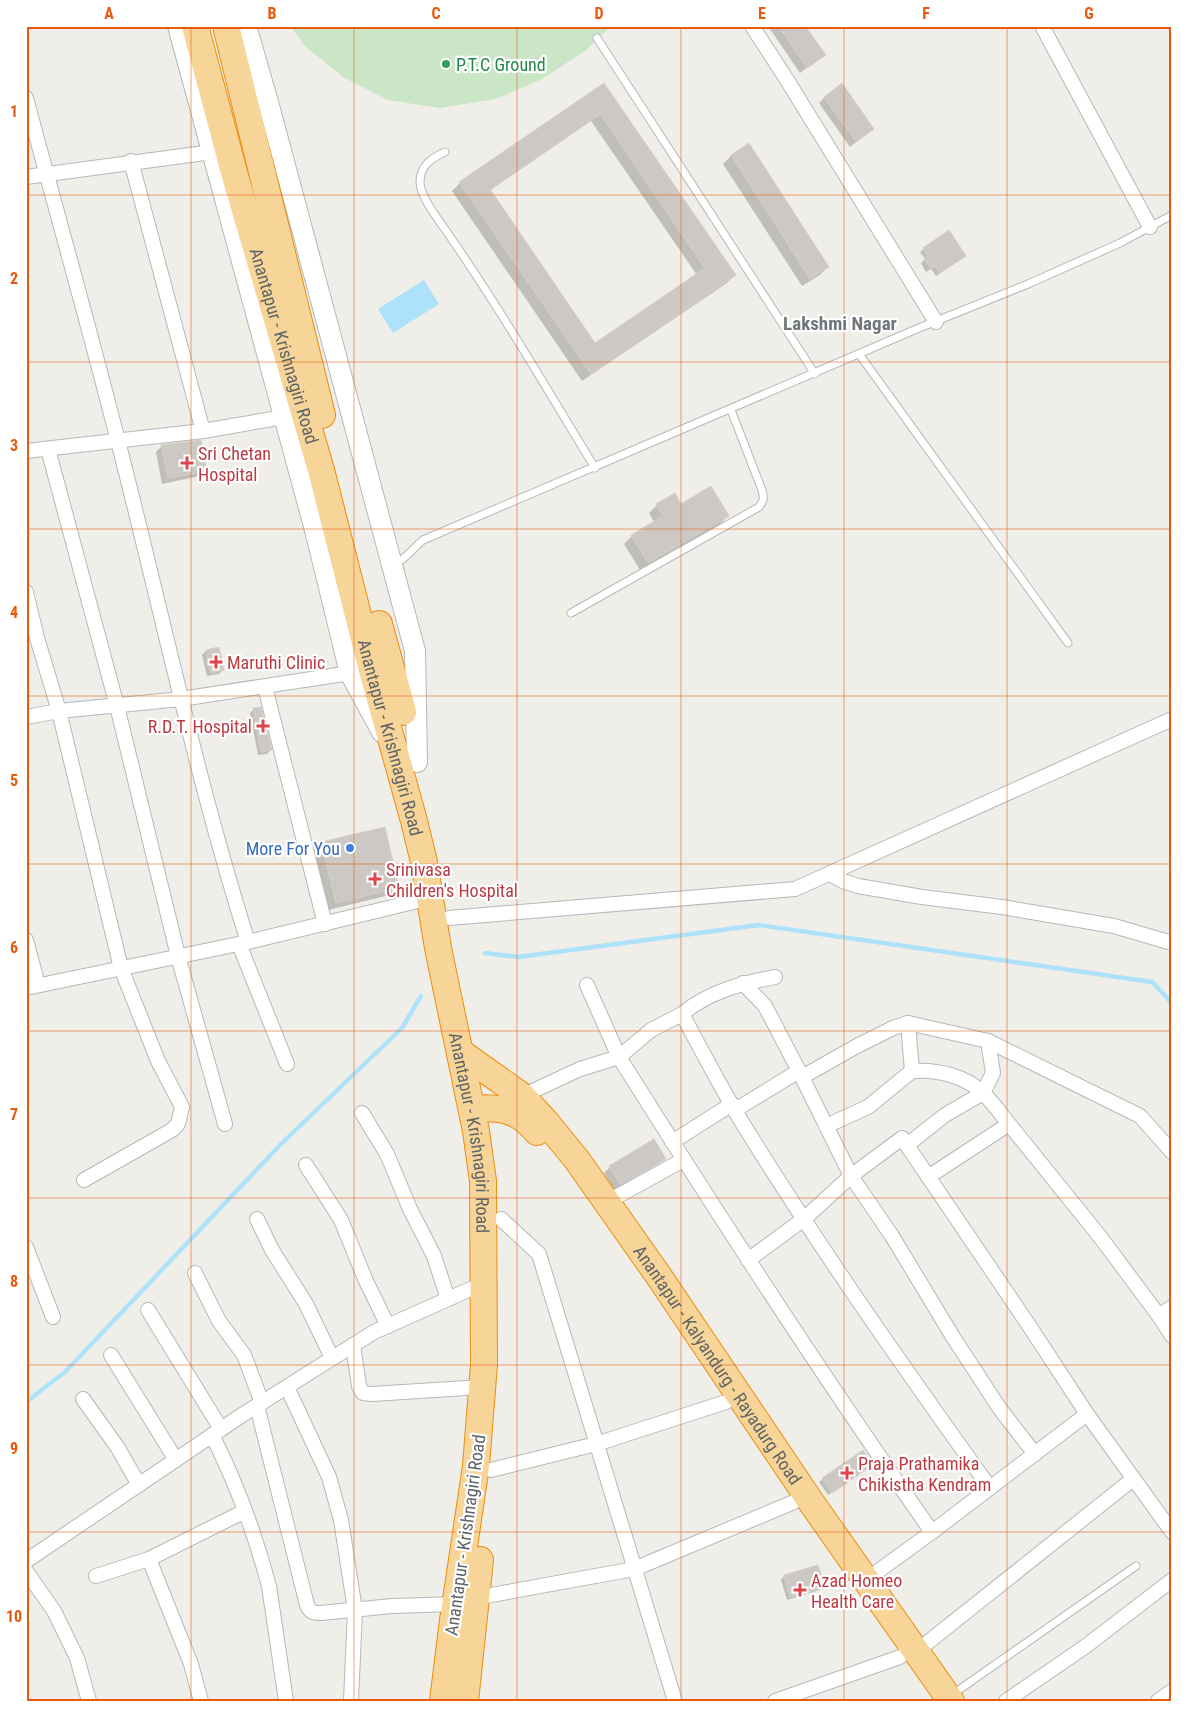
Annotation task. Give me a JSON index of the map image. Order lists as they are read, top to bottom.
{
  "streets": {
    "highway": ["Anantapur - Krishnagiri Road", "Anantapur - Kalyandurg - Rayadurg Road"]
  },
  "crossings": [
    ["Anantapur - Krishnagiri Road", "Anantapur - Kalyandurg - Rayadurg Road"]
  ],
  "districts": ["Lakshmi Nagar"],
  "places": {
    "other": ["P.T.C Ground", "More For You"],
    "health": [
      "Sri Chetan Hospital",
      "Maruthi Clinic",
      "R.D.T. Hospital",
      "Srinivasa Children's Hospital",
      "Praja Prathamika Chikistha Kendram",
      "Azad Homeo Health Care"
    ]
  },
  "grid": {
    "columns": [
      "A",
      "B",
      "C",
      "D",
      "E",
      "F",
      "G"
    ],
    "rows": [
      "1",
      "2",
      "3",
      "4",
      "5",
      "6",
      "7",
      "8",
      "9",
      "10"
    ]
  }
}
